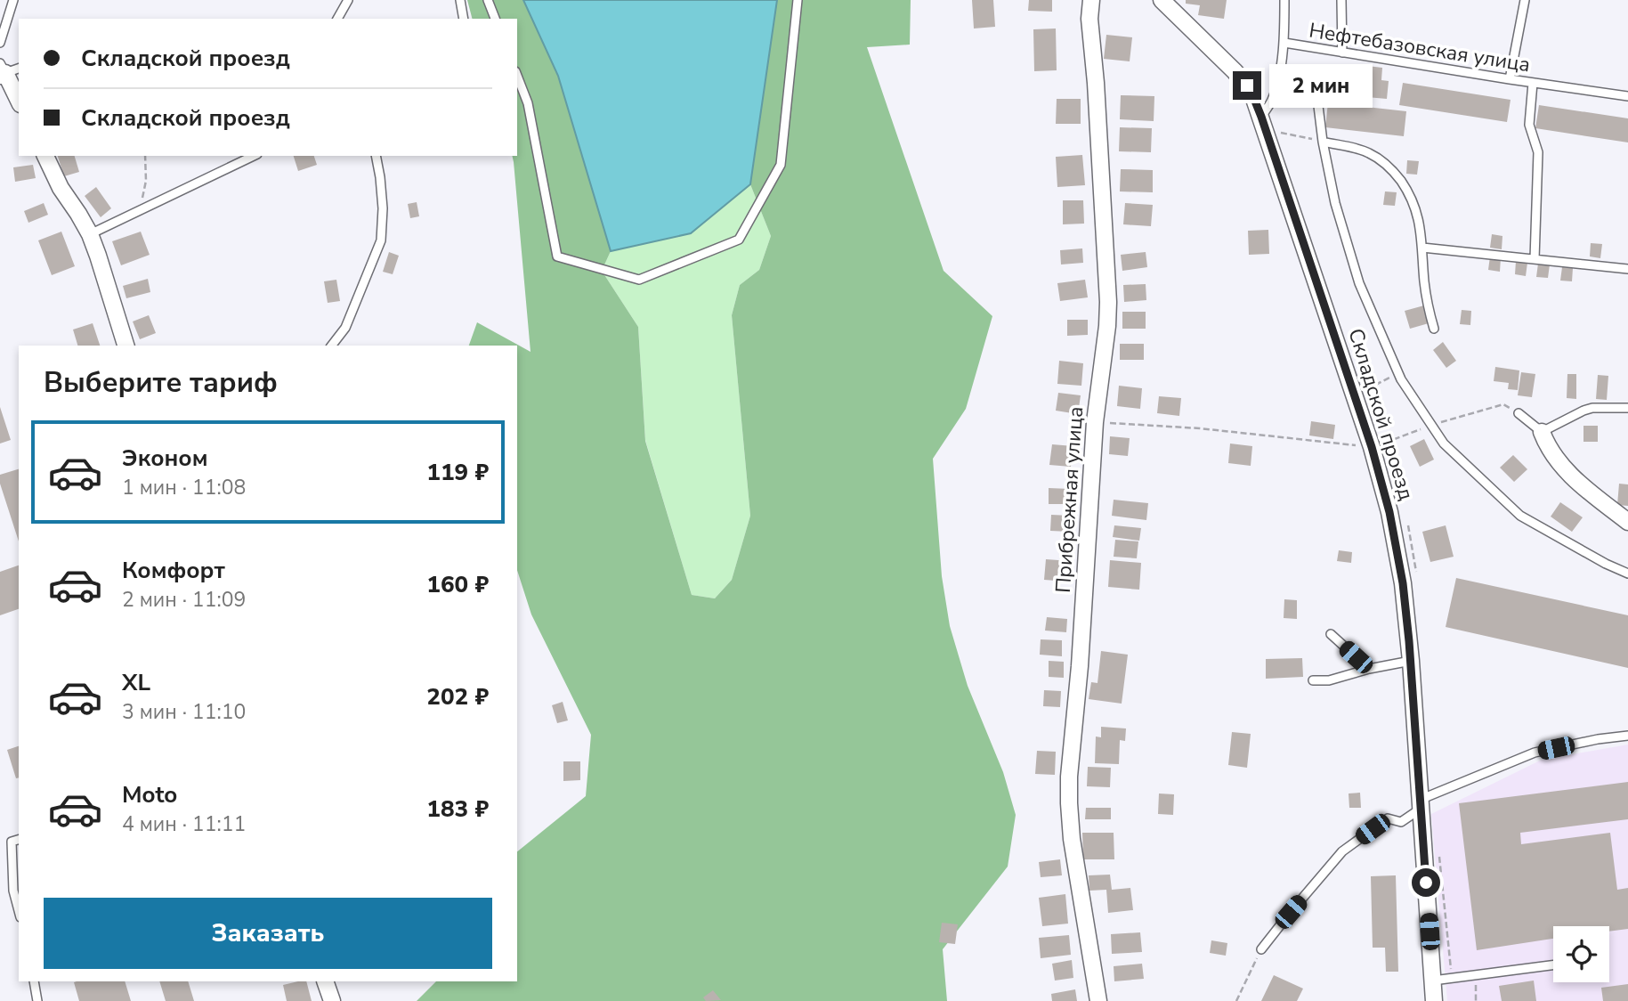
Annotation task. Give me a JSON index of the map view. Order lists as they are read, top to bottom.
{
  "streets": {
    "street": ["Складской проезд", "Прибрежная улица"],
    "lane": ["Нефтебазовская улица"]
  },
  "crossings": [
    ["Нефтебазовская улица", "Складской проезд"]
  ],
  "page": {
    "banner": ["Складской проезд", "Складской проезд"],
    "bubble": "2 мин",
    "heading": "Выберите тариф",
    "list": [
      {
        "name": "Эконом",
        "note": "1 мин · 11:08",
        "value": "119 ₽"
      },
      {
        "name": "Комфорт",
        "note": "2 мин · 11:09",
        "value": "160 ₽"
      },
      {
        "name": "XL",
        "note": "3 мин · 11:10",
        "value": "202 ₽"
      },
      {
        "name": "Moto",
        "note": "4 мин · 11:11",
        "value": "183 ₽"
      }
    ],
    "buttons": "Заказать"
  }
}
